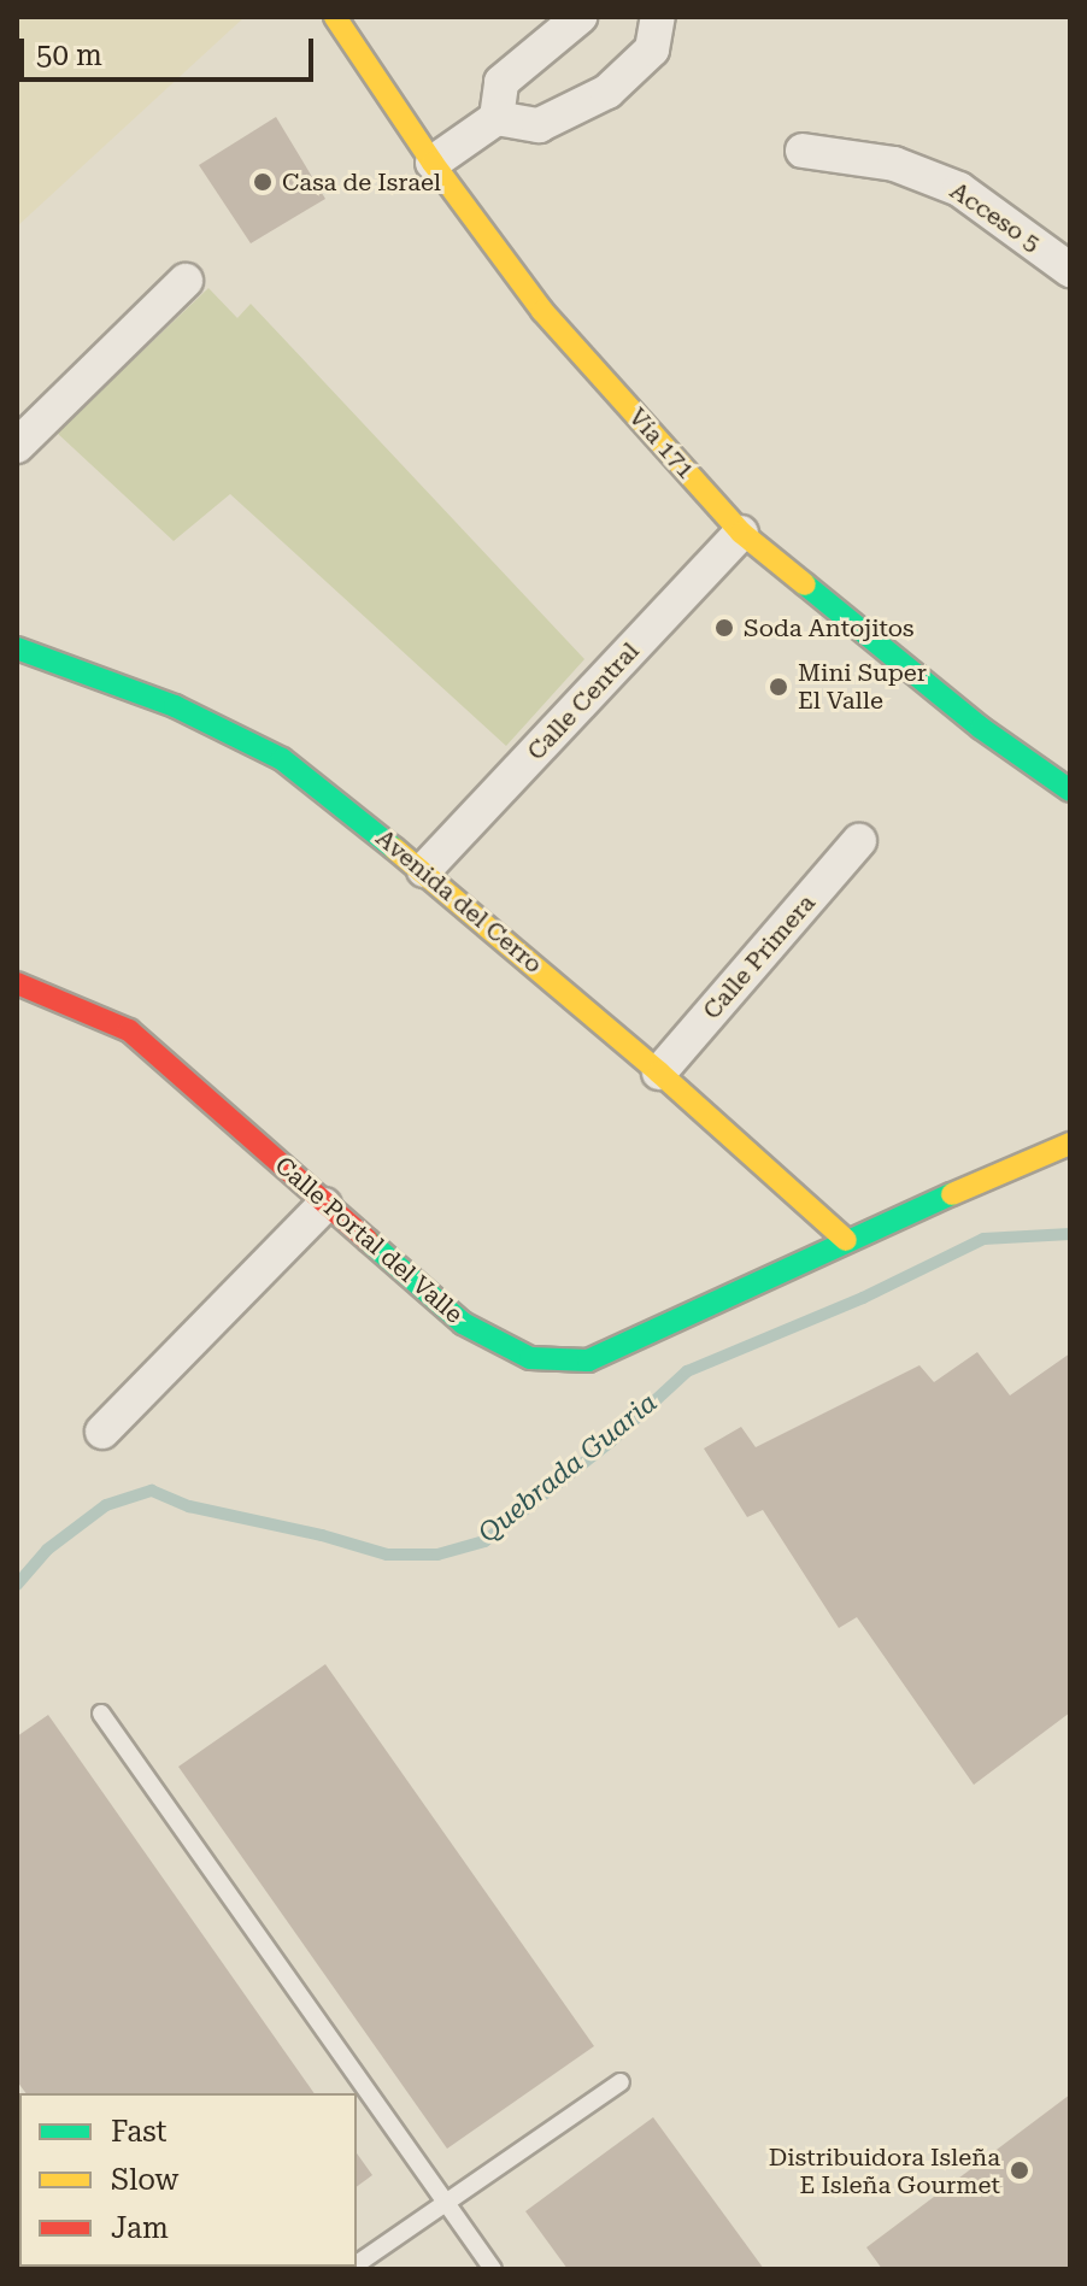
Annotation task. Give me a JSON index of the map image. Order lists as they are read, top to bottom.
{
  "streets": {
    "street": [
      "Acceso 5",
      "Vía 171",
      "Calle Central",
      "Avenida del Cerro",
      "Calle Primera",
      "Calle Portal del Valle"
    ]
  },
  "crossings": [
    ["Vía 171", "Calle Central"],
    ["Calle Central", "Avenida del Cerro"],
    ["Avenida del Cerro", "Calle Primera"],
    ["Avenida del Cerro", "Calle Portal del Valle"]
  ],
  "water": ["Quebrada Guaria"],
  "places": [
    "Casa de Israel",
    "Soda Antojitos",
    "Mini Super El Valle",
    "Distribuidora Isleña E Isleña Gourmet"
  ],
  "legend": ["Fast", "Slow", "Jam"],
  "scale_bar": "50 m"
}
